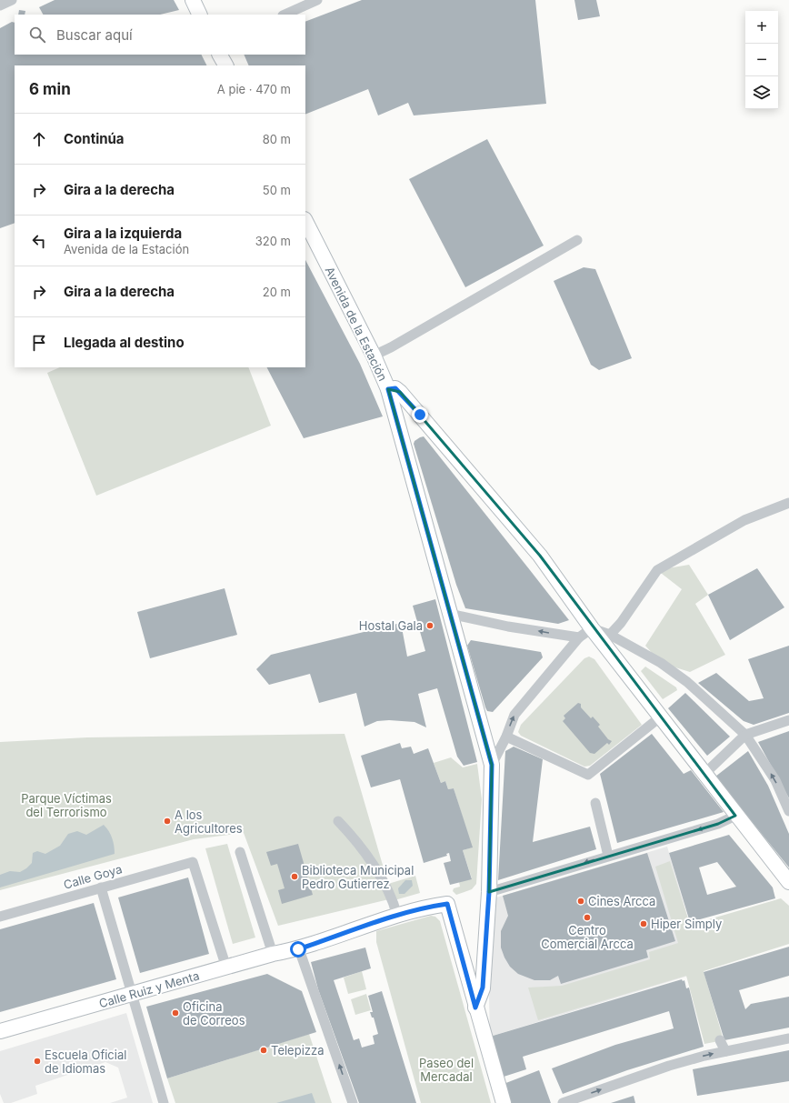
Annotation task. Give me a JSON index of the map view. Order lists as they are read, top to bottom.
{
  "streets": {
    "street": ["Avenida de la Estación", "Calle Goya", "Calle Ruiz y Menta"]
  },
  "crossings": [
    ["Avenida de la Estación", "Calle Ruiz y Menta"],
    ["Calle Goya", "Calle Ruiz y Menta"]
  ],
  "parks": ["Parque Víctimas del Terrorismo", "Paseo del Mercadal"],
  "places": [
    "Hostal Gala",
    "A los Agricultores",
    "Biblioteca Municipal Pedro Gutierrez",
    "Cines Arcca",
    "Centro Comercial Arcca",
    "Hiper Simply",
    "Oficina de Correos",
    "Telepizza",
    "Escuela Oficial de Idiomas"
  ],
  "page": {
    "map_buttons": ["+", "−"],
    "search": "Buscar aquí",
    "heading": ["6 min", "A pie · 470 m"],
    "list": [
      ["Continúa", "80 m"],
      ["Gira a la derecha", "50 m"],
      ["Gira a la izquierda", "Avenida de la Estación", "320 m"],
      ["Gira a la derecha", "20 m"],
      "Llegada al destino"
    ]
  }
}
